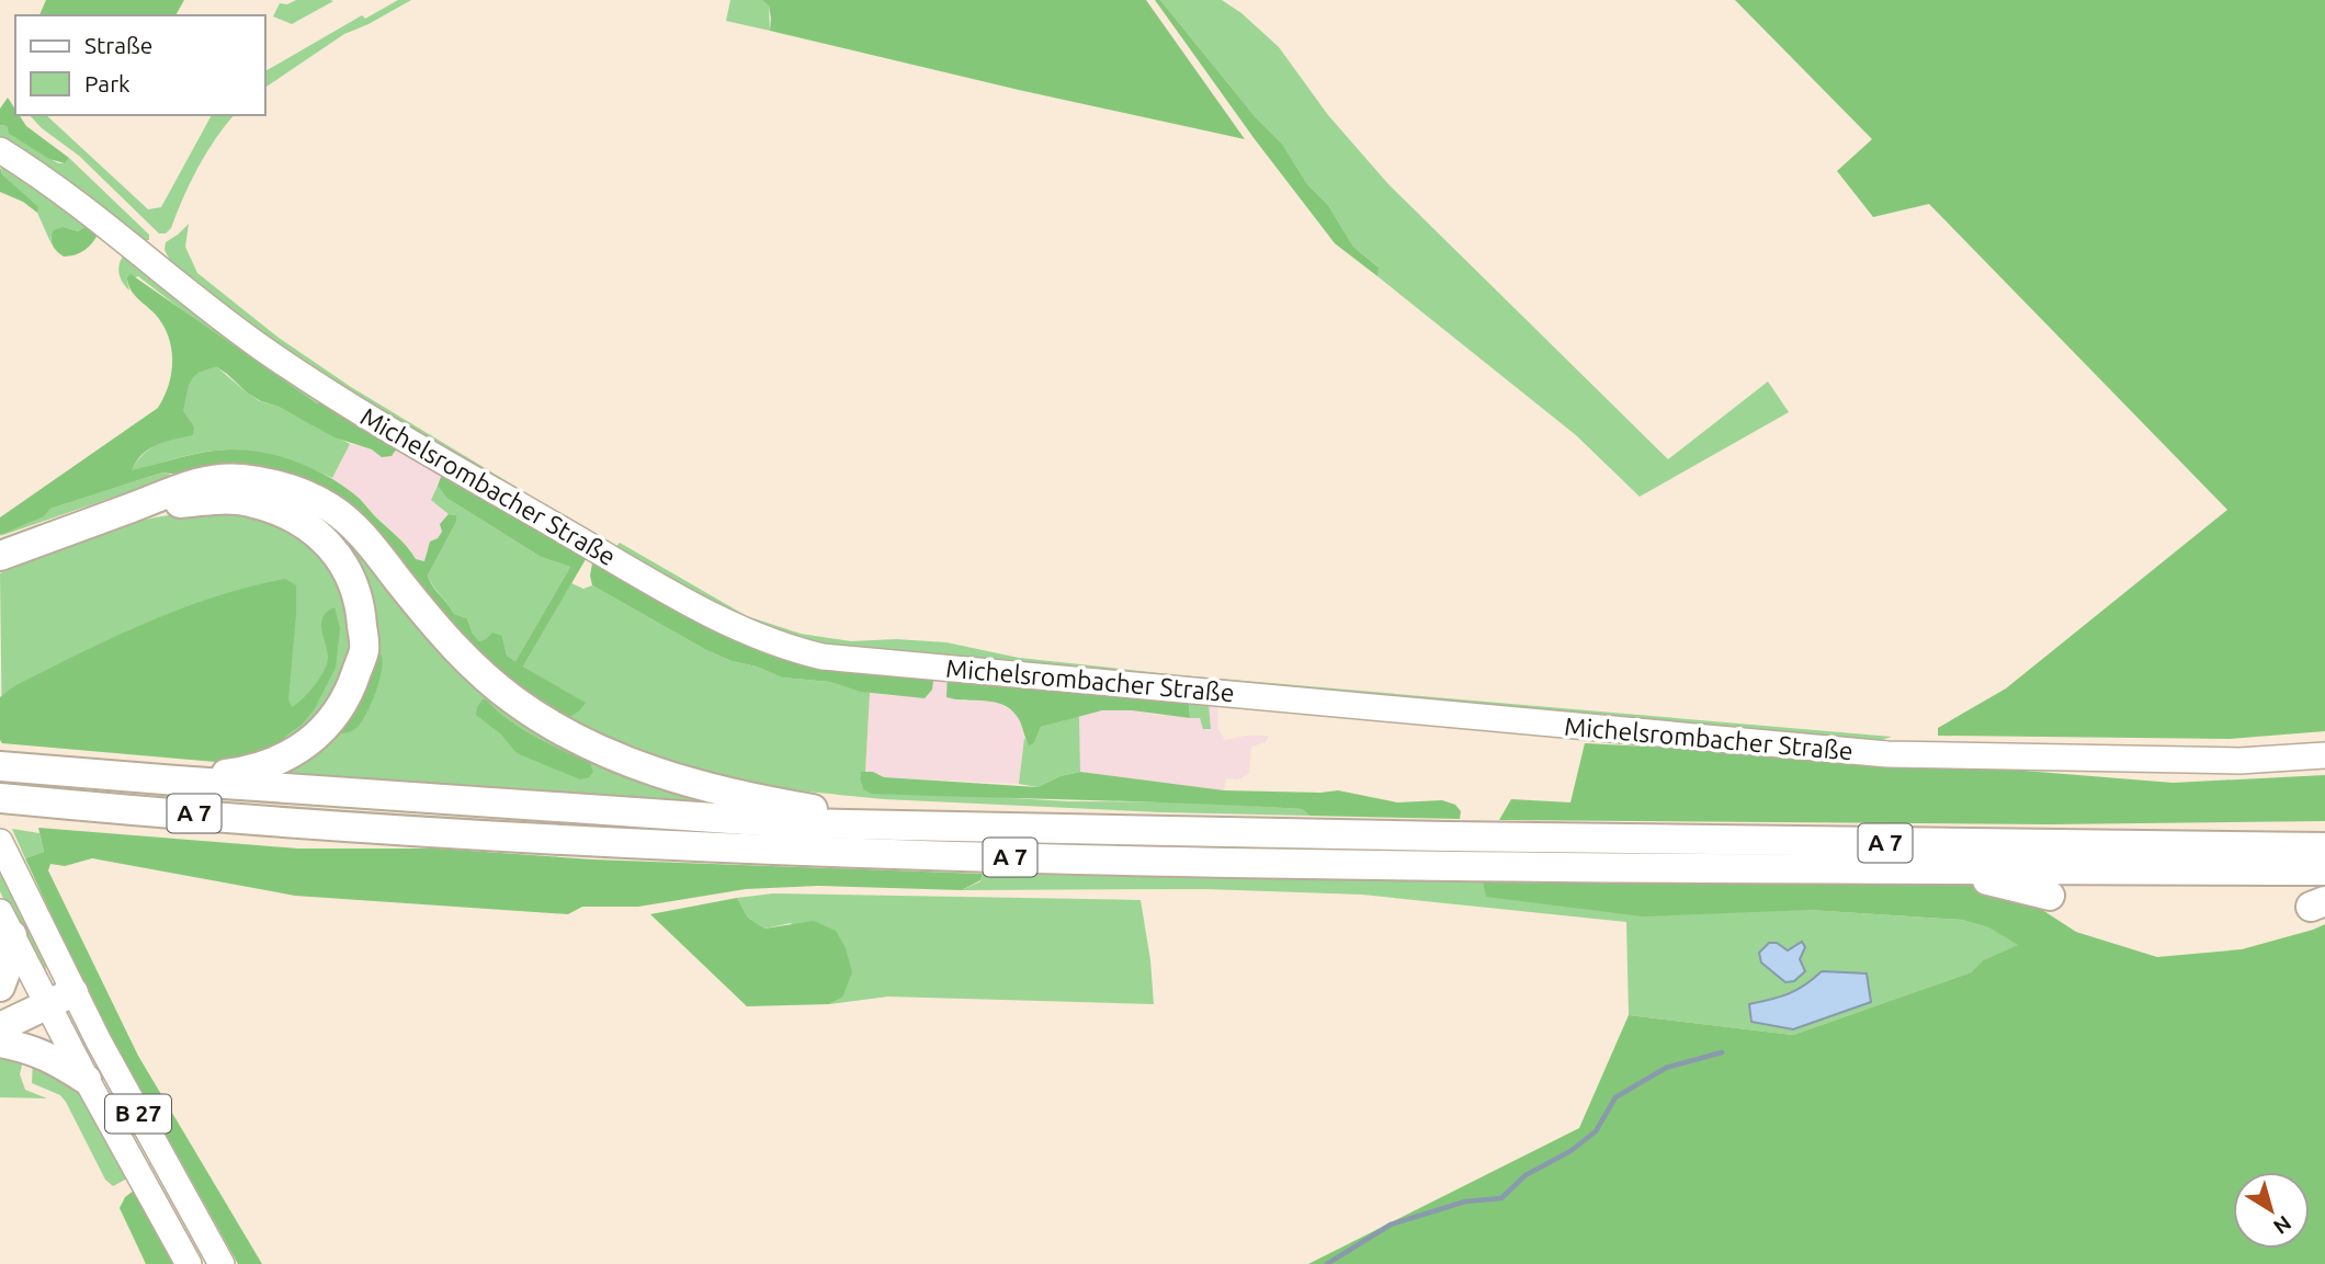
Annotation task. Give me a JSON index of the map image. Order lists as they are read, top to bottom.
{
  "streets": {
    "highway": ["A 7"],
    "main road": ["Michelsrombacher Straße", "B 27"]
  },
  "legend": ["Straße", "Park"],
  "north": "bottom right"
}
